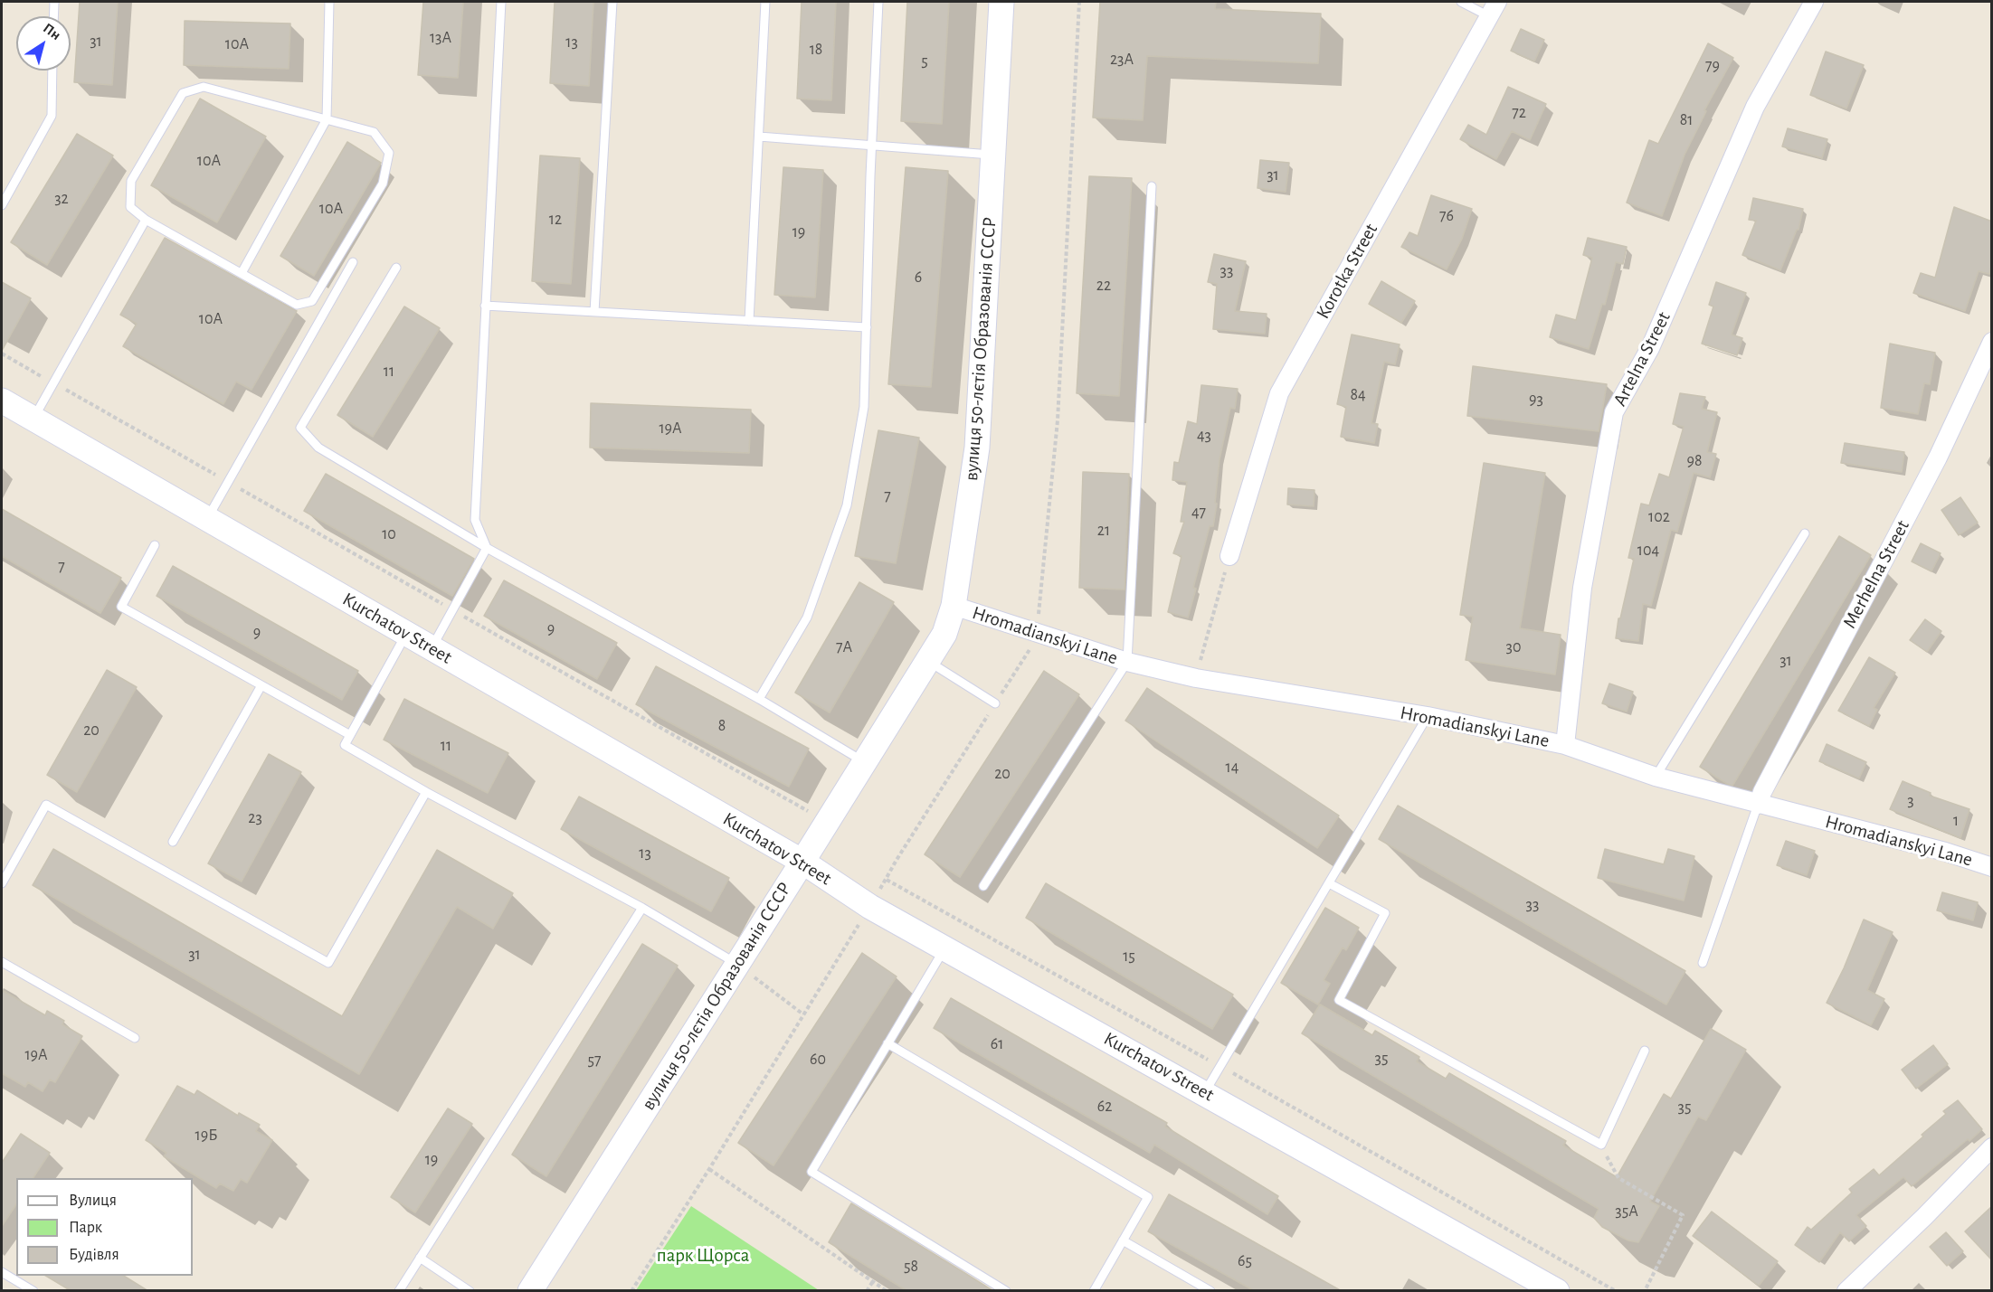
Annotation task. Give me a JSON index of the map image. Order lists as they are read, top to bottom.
{
  "streets": {
    "main road": ["вулиця 50-лєтія Образованія СССР", "Kurchatov Street"],
    "street": [
      "Korotka Street",
      "Artelna Street",
      "Merhelna Street",
      "Hromadianskyi Lane"
    ]
  },
  "crossings": [
    ["вулиця 50-лєтія Образованія СССР", "Kurchatov Street"],
    ["вулиця 50-лєтія Образованія СССР", "Hromadianskyi Lane"],
    ["Artelna Street", "Hromadianskyi Lane"],
    ["Merhelna Street", "Hromadianskyi Lane"]
  ],
  "parks": ["парк Щорса"],
  "house_numbers": [
    "13А",
    "31",
    "13",
    "10А",
    "18",
    "23А",
    "5",
    "79",
    "72",
    "81",
    "10А",
    "31",
    "32",
    "10А",
    "76",
    "12",
    "19",
    "33",
    "6",
    "22",
    "10А",
    "11",
    "84",
    "93",
    "19А",
    "43",
    "98",
    "7",
    "47",
    "102",
    "21",
    "10",
    "104",
    "7",
    "9",
    "9",
    "7А",
    "30",
    "31",
    "8",
    "20",
    "11",
    "14",
    "20",
    "3",
    "23",
    "1",
    "13",
    "33",
    "31",
    "15",
    "61",
    "19А",
    "35",
    "60",
    "57",
    "62",
    "35",
    "19Б",
    "19",
    "35А",
    "65",
    "58"
  ],
  "legend": ["Вулиця", "Парк", "Будівля"],
  "north": "top right"
}
